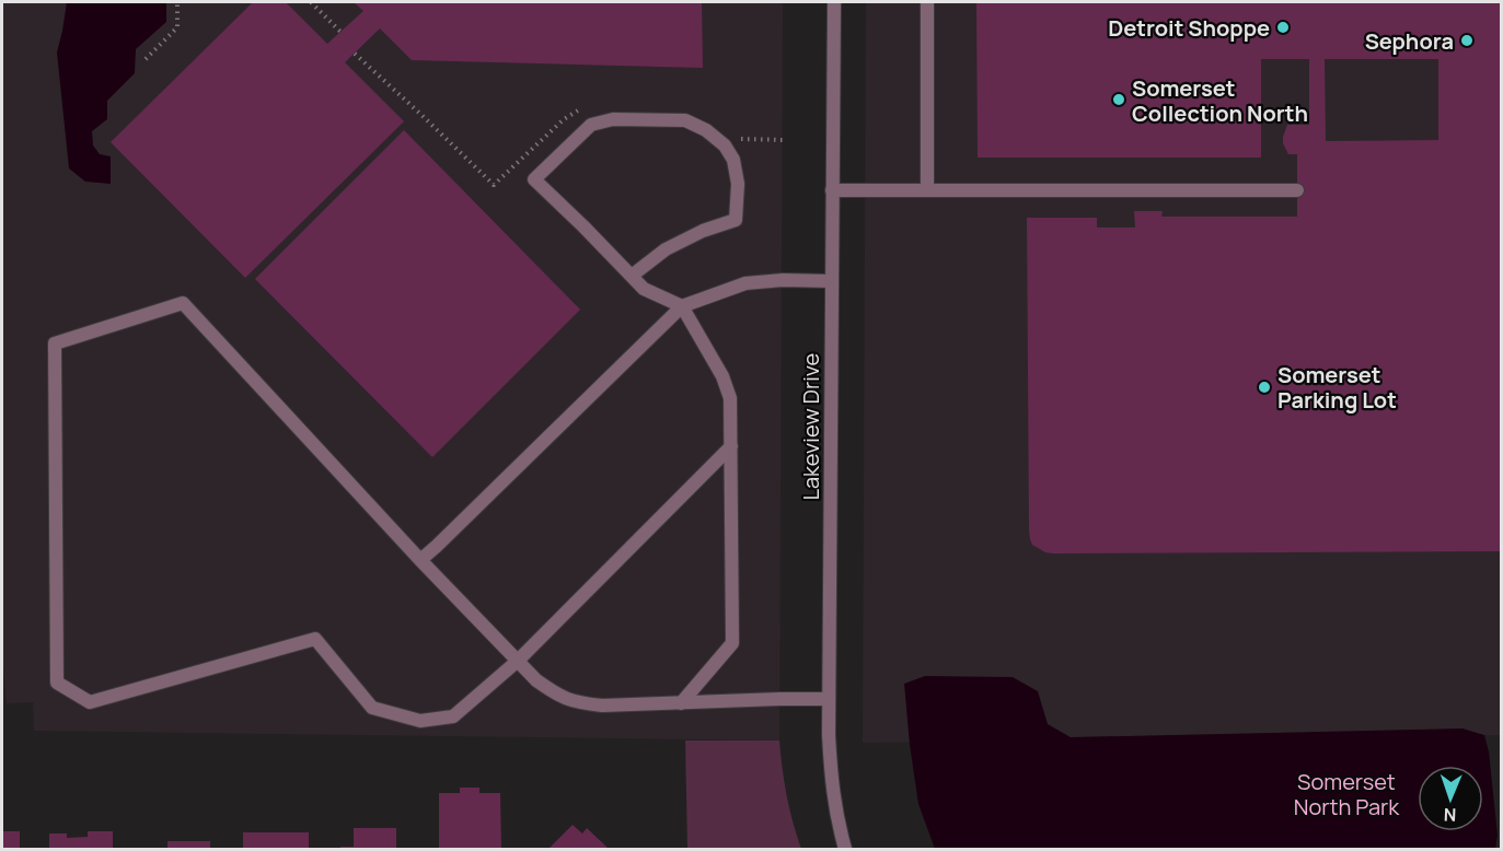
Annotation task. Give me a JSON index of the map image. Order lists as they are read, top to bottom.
{
  "streets": {
    "street": ["Lakeview Drive"]
  },
  "parks": ["Somerset North Park"],
  "places": [
    "Detroit Shoppe",
    "Sephora",
    "Somerset Collection North",
    "Somerset Parking Lot"
  ],
  "north": "bottom"
}
